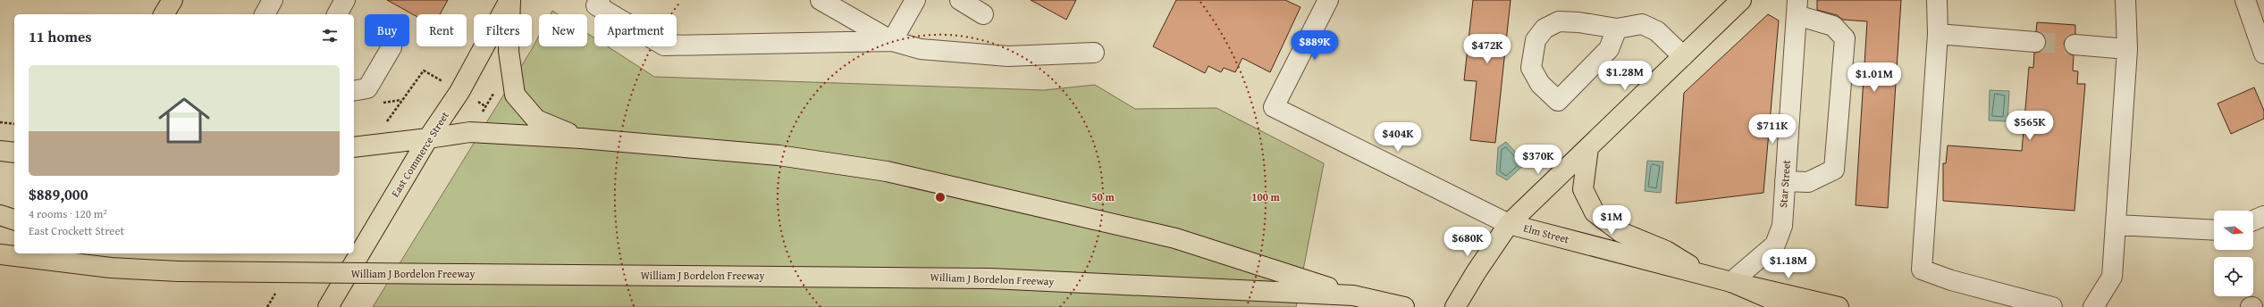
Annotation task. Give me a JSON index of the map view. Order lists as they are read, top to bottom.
{
  "streets": {
    "main road": ["East Commerce Street", "Elm Street", "William J Bordelon Freeway"],
    "street": ["Star Street"]
  },
  "crossings": [
    ["Star Street", "Elm Street"]
  ],
  "north": "right",
  "page": {
    "chip": [
      "Buy",
      "Rent",
      "Filters",
      "New",
      "Apartment"
    ],
    "heading": "11 homes",
    "price": [
      "$889K",
      "$472K",
      "$1.28M",
      "$1.01M",
      "$565K",
      "$711K",
      "$404K",
      "$370K",
      "$1M",
      "$680K",
      "$1.18M"
    ],
    "list": [
      {
        "name": "$889,000",
        "note": "4 rooms · 120 m² · East Crockett Street"
      }
    ]
  },
  "rings": ["50 m", "100 m"]
}
